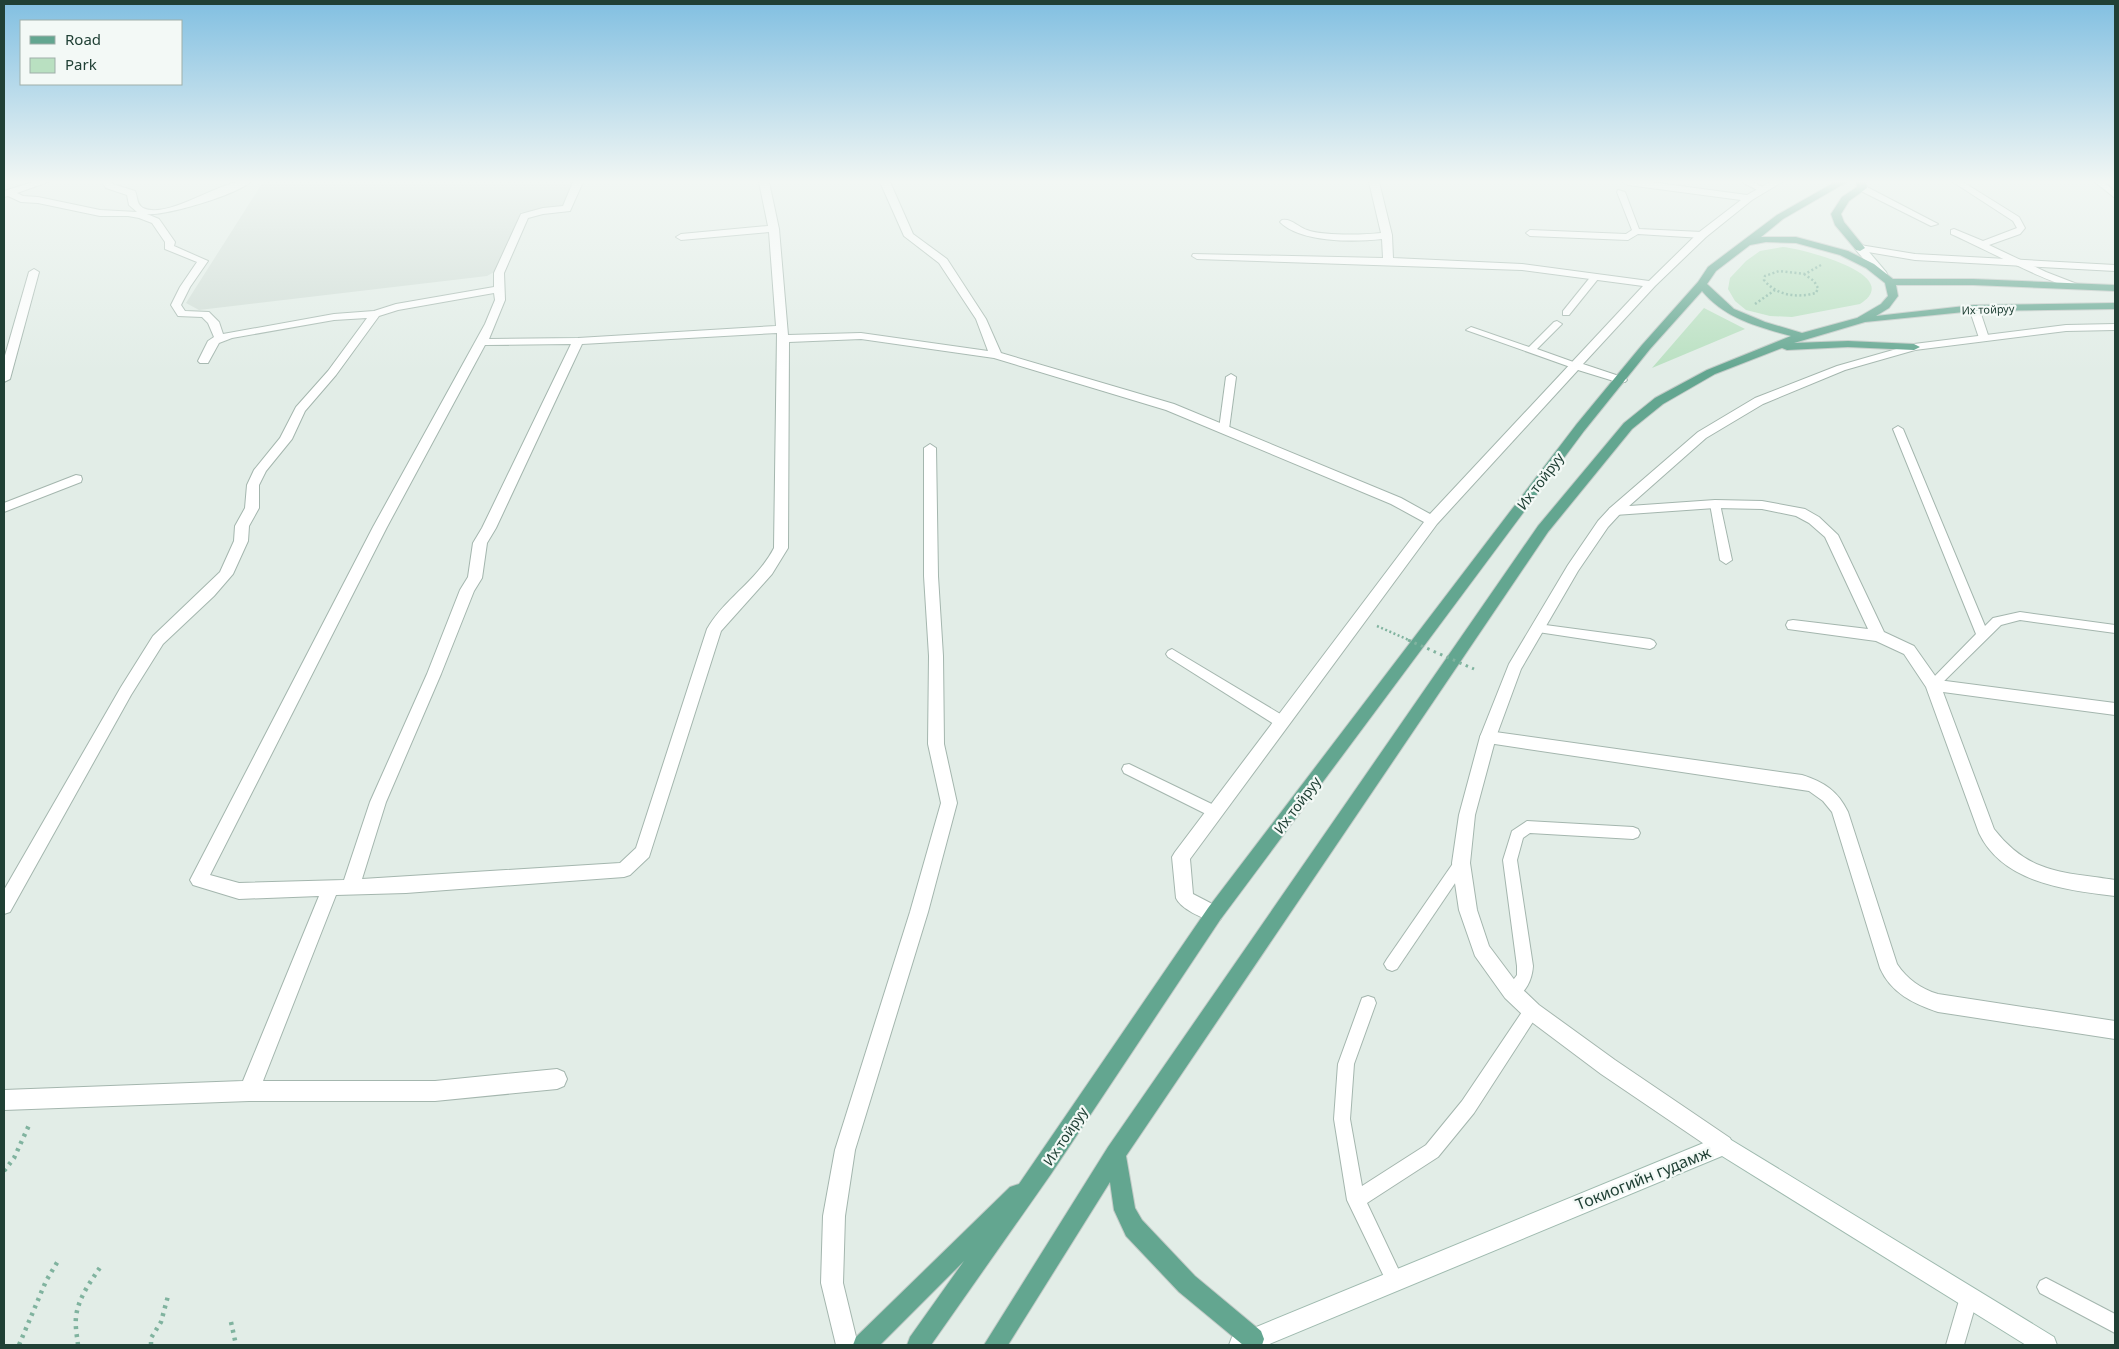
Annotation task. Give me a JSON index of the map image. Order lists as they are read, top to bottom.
{
  "streets": {
    "main road": ["Их тойруу"],
    "street": ["Токиогийн гудамж"]
  },
  "legend": ["Road", "Park"]
}
